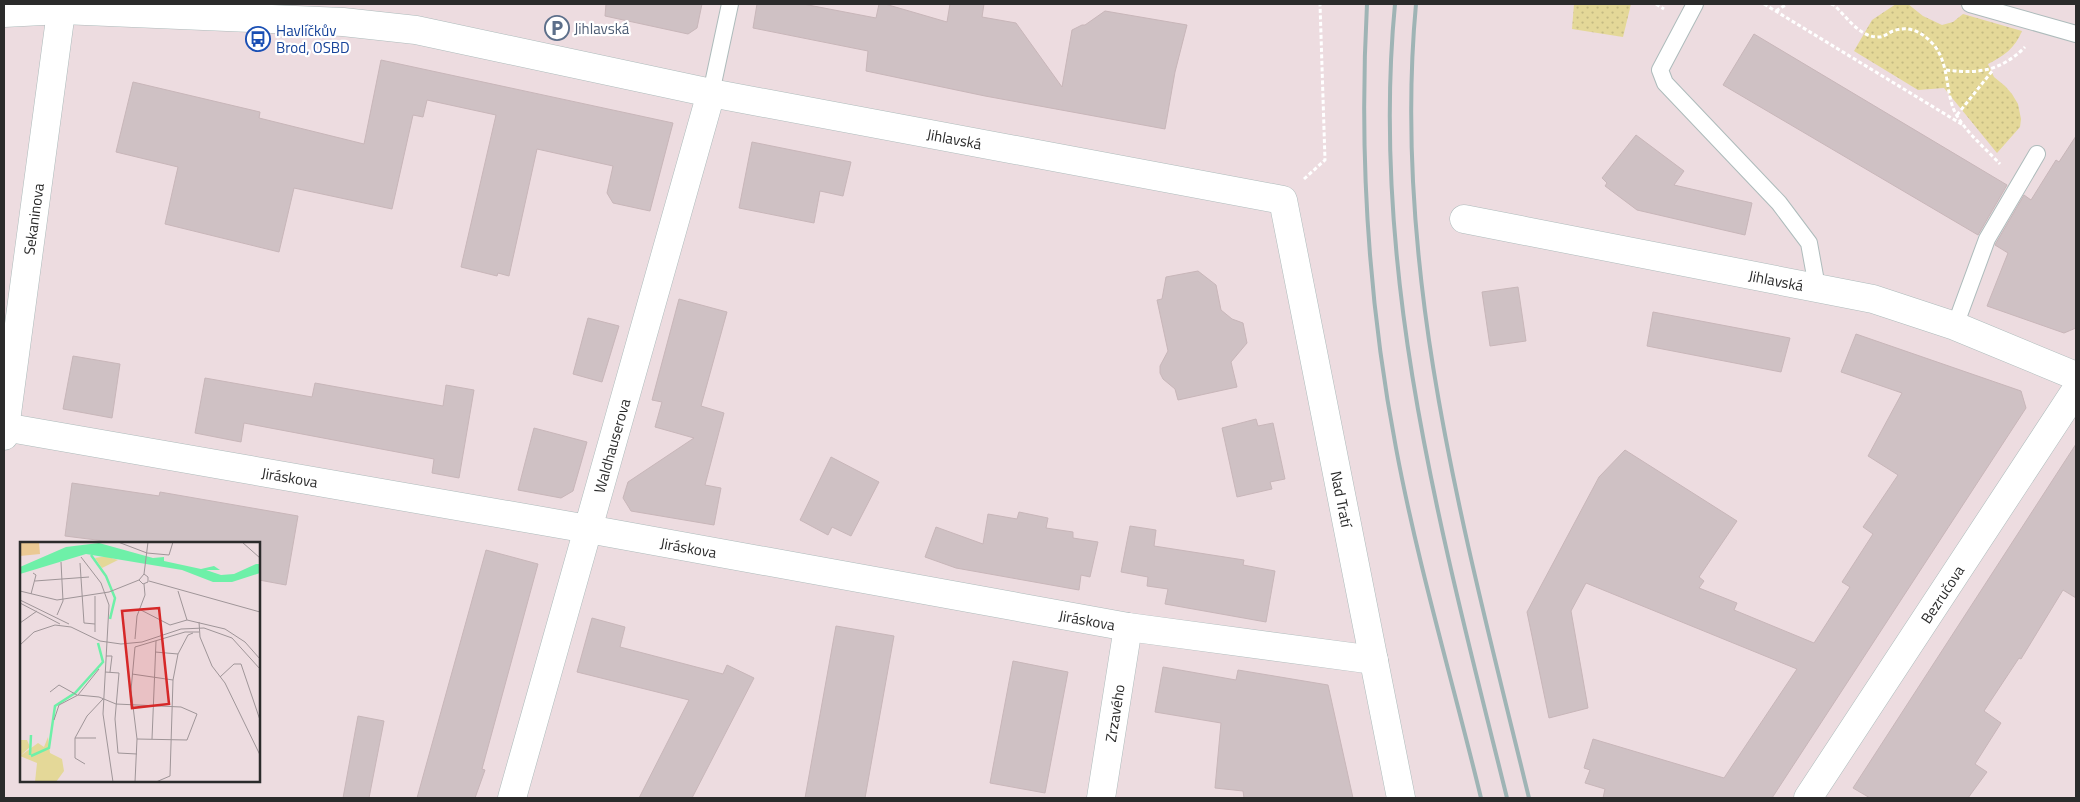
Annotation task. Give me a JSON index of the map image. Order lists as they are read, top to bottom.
{
  "streets": {
    "street": [
      "Jihlavská",
      "Sekaninova",
      "Waldhauserova",
      "Jiráskova",
      "Nad Tratí",
      "Bezručova",
      "Zrzavého"
    ]
  },
  "crossings": [
    ["Jihlavská", "Sekaninova"],
    ["Jihlavská", "Waldhauserova"],
    ["Jihlavská", "Nad Tratí"],
    ["Sekaninova", "Jiráskova"],
    ["Waldhauserova", "Jiráskova"],
    ["Jiráskova", "Nad Tratí"],
    ["Jiráskova", "Zrzavého"]
  ],
  "places": {
    "parking": ["Jihlavská"],
    "bus stop": ["Havlíčkův Brod, OSBD"]
  }
}
